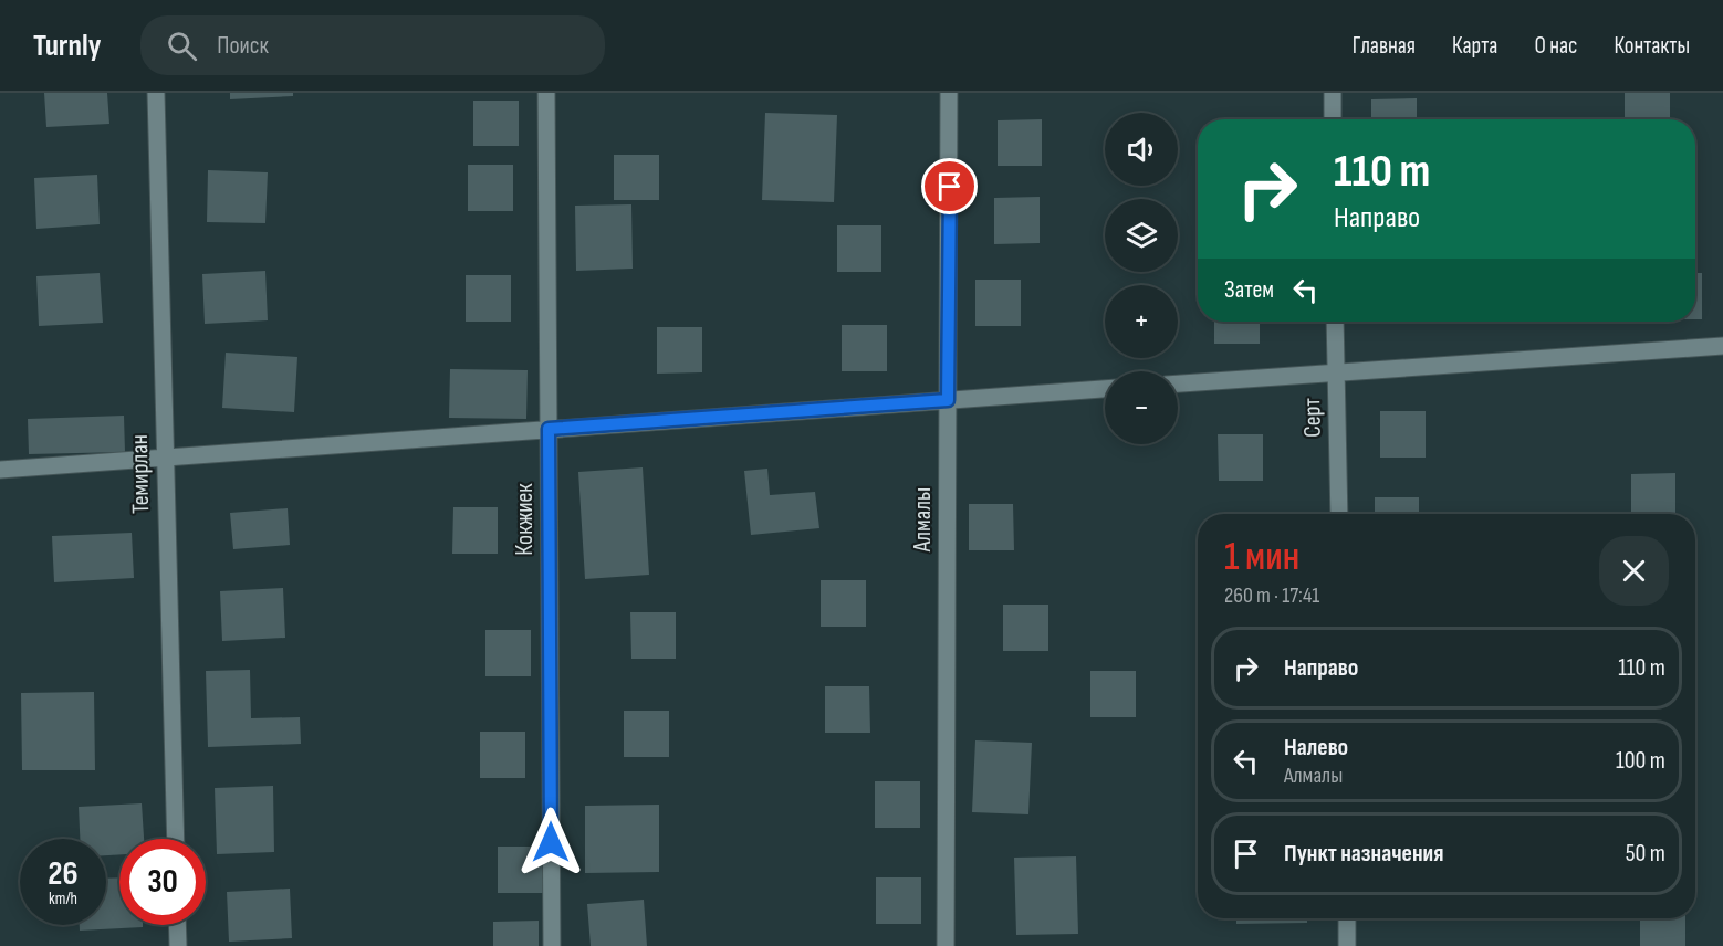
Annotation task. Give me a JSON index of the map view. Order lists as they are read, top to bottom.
{
  "streets": {
    "street": [
      "Серт",
      "Темирлан",
      "Кокжиек",
      "Алмалы"
    ]
  },
  "page": {
    "header": "Turnly",
    "search": "Поиск",
    "nav": [
      "Главная",
      "Карта",
      "О нас",
      "Контакты"
    ],
    "map_buttons": ["+", "−"],
    "turn": ["110 m", "Направо"],
    "then": "Затем",
    "heading": ["1 мин", "260 m · 17:41"],
    "list": [
      {
        "name": "Направо",
        "value": "110 m"
      },
      {
        "name": "Налево",
        "note": "Алмалы",
        "value": "100 m"
      },
      {
        "name": "Пункт назначения",
        "value": "50 m"
      }
    ],
    "speed": "26 km/h",
    "limit": "30"
  }
}
